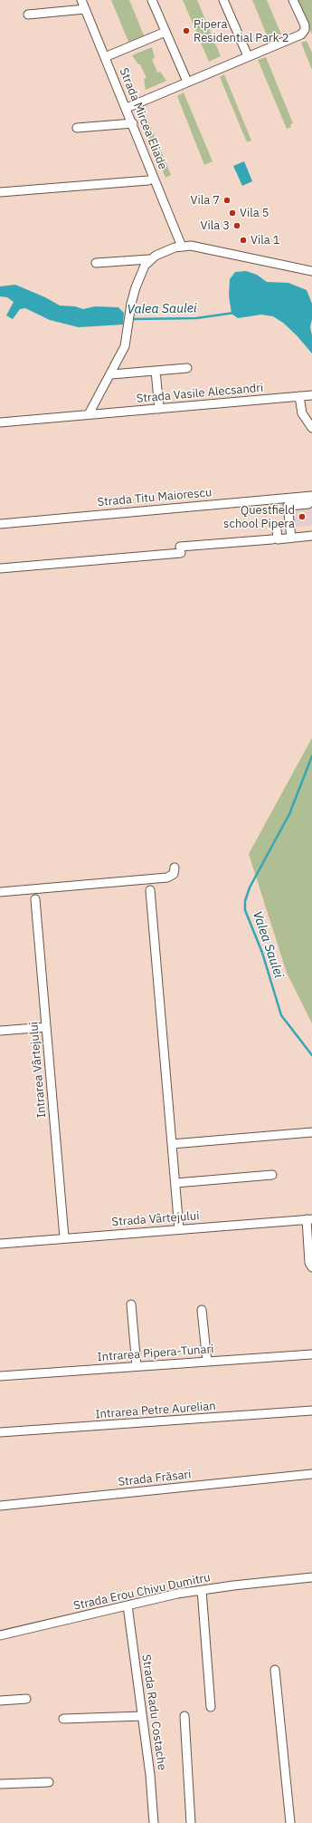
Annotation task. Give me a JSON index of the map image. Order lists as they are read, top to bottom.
{
  "streets": {
    "street": [
      "Strada Mircea Eliade",
      "Strada Vasile Alecsandri",
      "Strada Titu Maiorescu",
      "Intrarea Vârtejului",
      "Strada Vârtejului",
      "Intrarea Pipera-Tunari",
      "Intrarea Petre Aurelian",
      "Strada Frăsari",
      "Strada Erou Chivu Dumitru",
      "Strada Radu Costache"
    ]
  },
  "crossings": [
    ["Intrarea Vârtejului", "Strada Vârtejului"],
    ["Strada Erou Chivu Dumitru", "Strada Radu Costache"]
  ],
  "water": ["Valea Saulei"],
  "places": [
    "Pipera Residential Park 2",
    "Vila 7",
    "Vila 5",
    "Vila 3",
    "Vila 1",
    "Questfield school Pipera"
  ]
}
